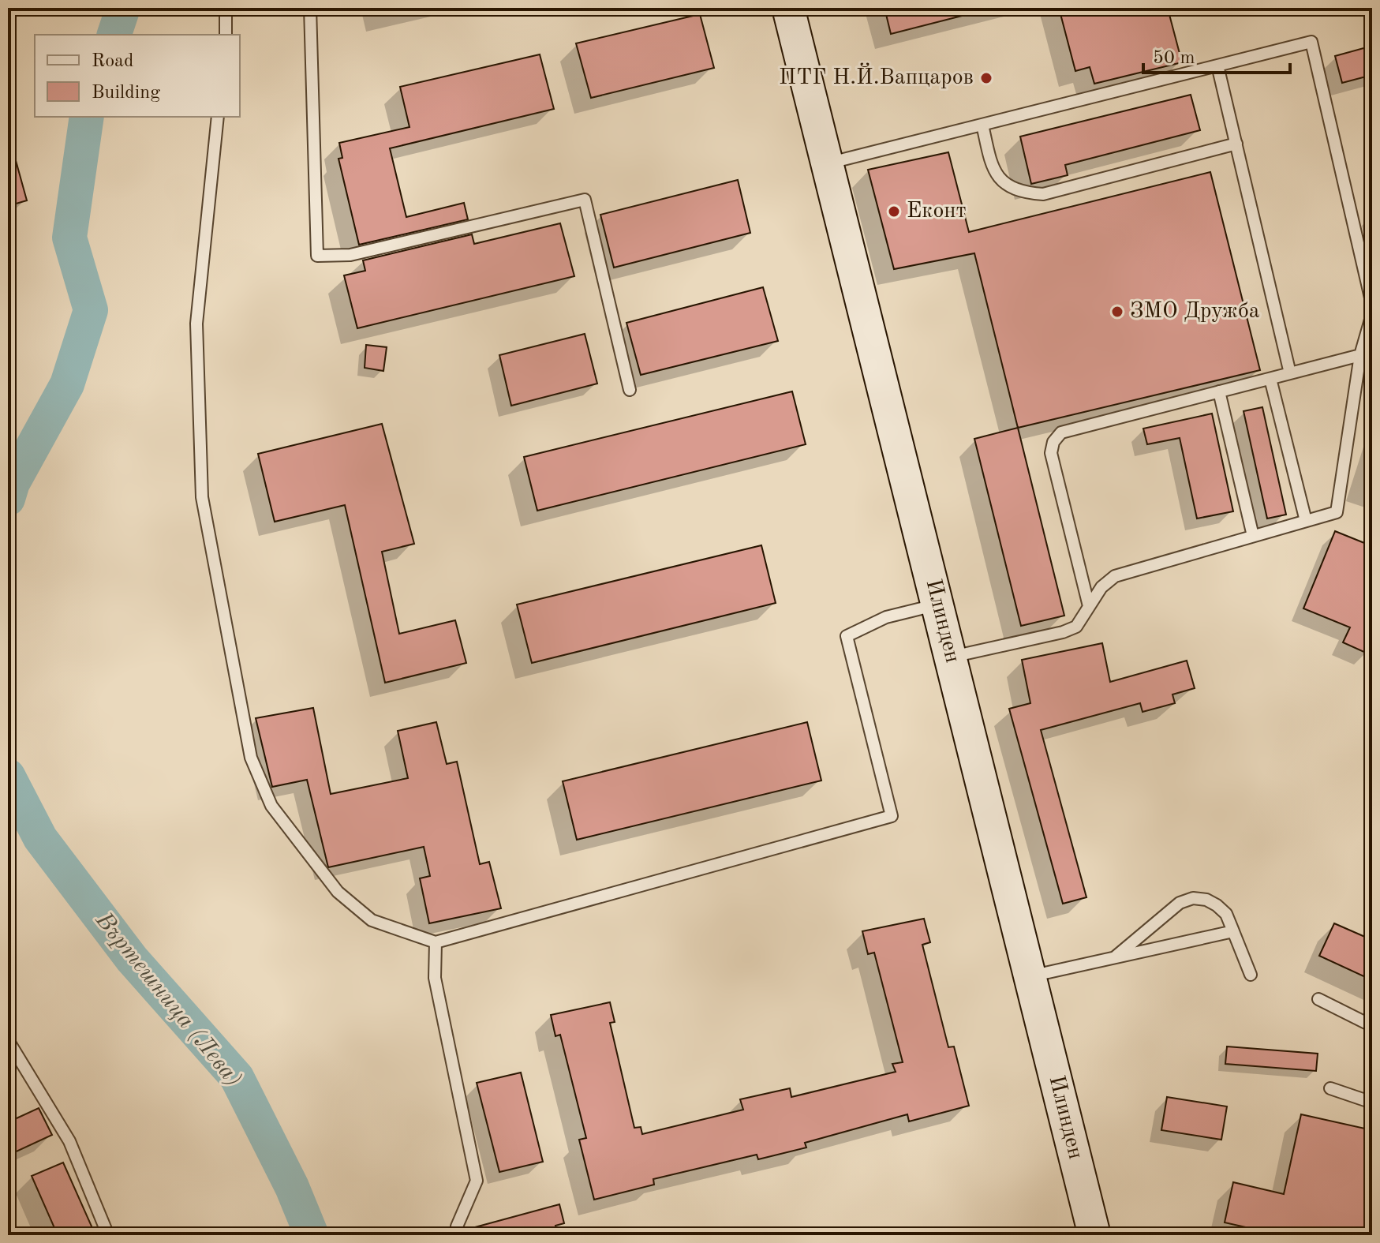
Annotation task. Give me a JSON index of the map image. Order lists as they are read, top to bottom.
{
  "streets": {
    "street": ["Илинден"]
  },
  "water": ["Въртешница (Лева)"],
  "places": ["ПТГ Н.Й.Вапцаров", "Еконт", "ЗМО Дружба"],
  "legend": ["Road", "Building"],
  "scale_bar": "50 m"
}
